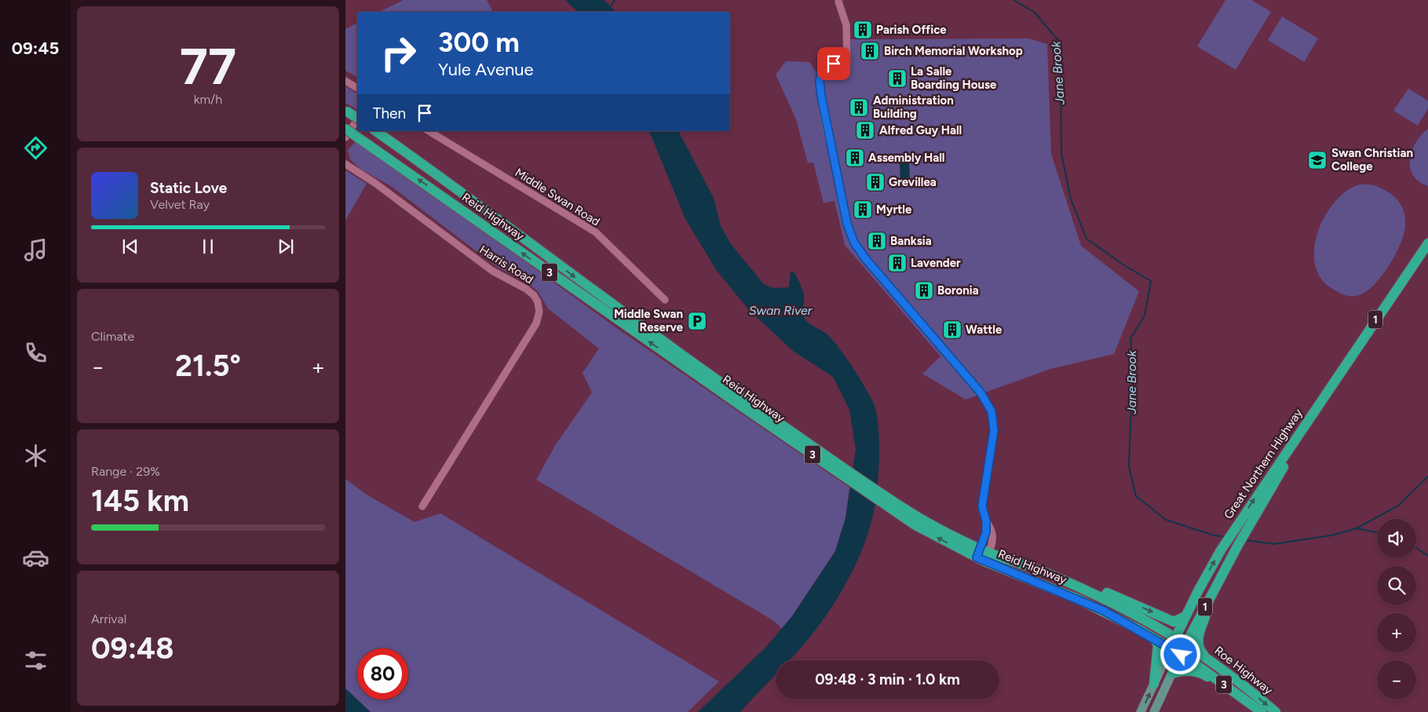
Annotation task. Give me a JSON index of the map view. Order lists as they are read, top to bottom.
{
  "streets": {
    "highway": [
      "Reid Highway",
      "3",
      "1",
      "Great Northern Highway",
      "Roe Highway"
    ],
    "street": ["Middle Swan Road", "Harris Road"]
  },
  "crossings": [
    ["Reid Highway", "Great Northern Highway"],
    ["Reid Highway", "Roe Highway"],
    ["Great Northern Highway", "Roe Highway"]
  ],
  "water": ["Jane Brook", "Swan River"],
  "places": {
    "building": [
      "Parish Office",
      "Birch Memorial Workshop",
      "La Salle Boarding House",
      "Administration Building",
      "Alfred Guy Hall",
      "Assembly Hall",
      "Grevillea",
      "Myrtle",
      "Banksia",
      "Lavender",
      "Boronia",
      "Wattle"
    ],
    "school or university": ["Swan Christian College"],
    "parking": ["Middle Swan Reserve"]
  },
  "page": {
    "tabs": "09:45",
    "tile": [
      ["77", "km/h"],
      "Climate",
      ["Range · 29%", "145 km"],
      ["Arrival", "09:48"]
    ],
    "turn": ["300 m", "Yule Avenue"],
    "then": "Then",
    "song": ["Static Love", "Velvet Ray"],
    "heat": ["−", "21.5°", "+"],
    "map_buttons": ["+", "−"],
    "limit": "80",
    "trip": "09:48 · 3 min · 1.0 km"
  }
}
